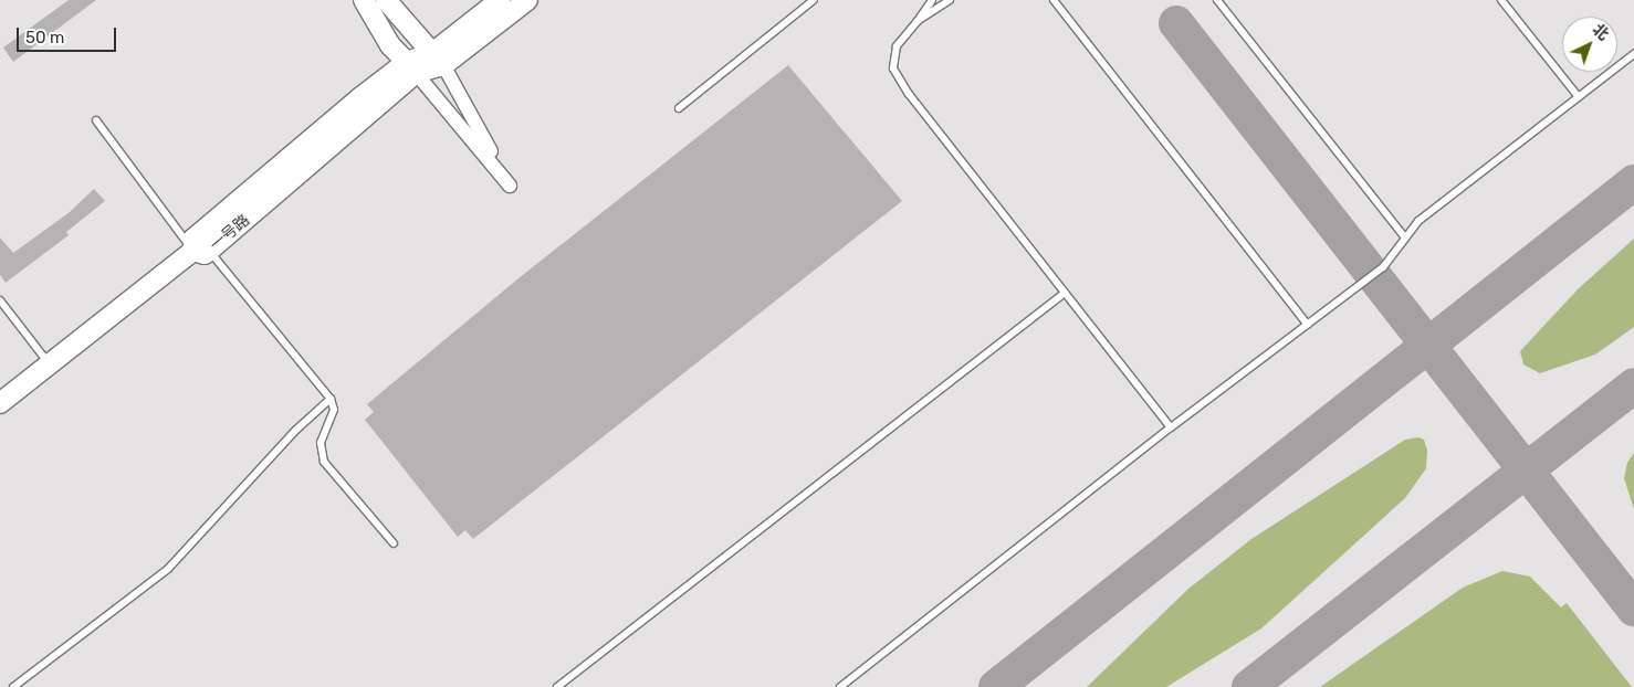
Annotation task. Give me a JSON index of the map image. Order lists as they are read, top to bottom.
{
  "streets": {
    "main road": ["一号路"]
  },
  "scale_bar": "50 m",
  "north": "top right"
}
